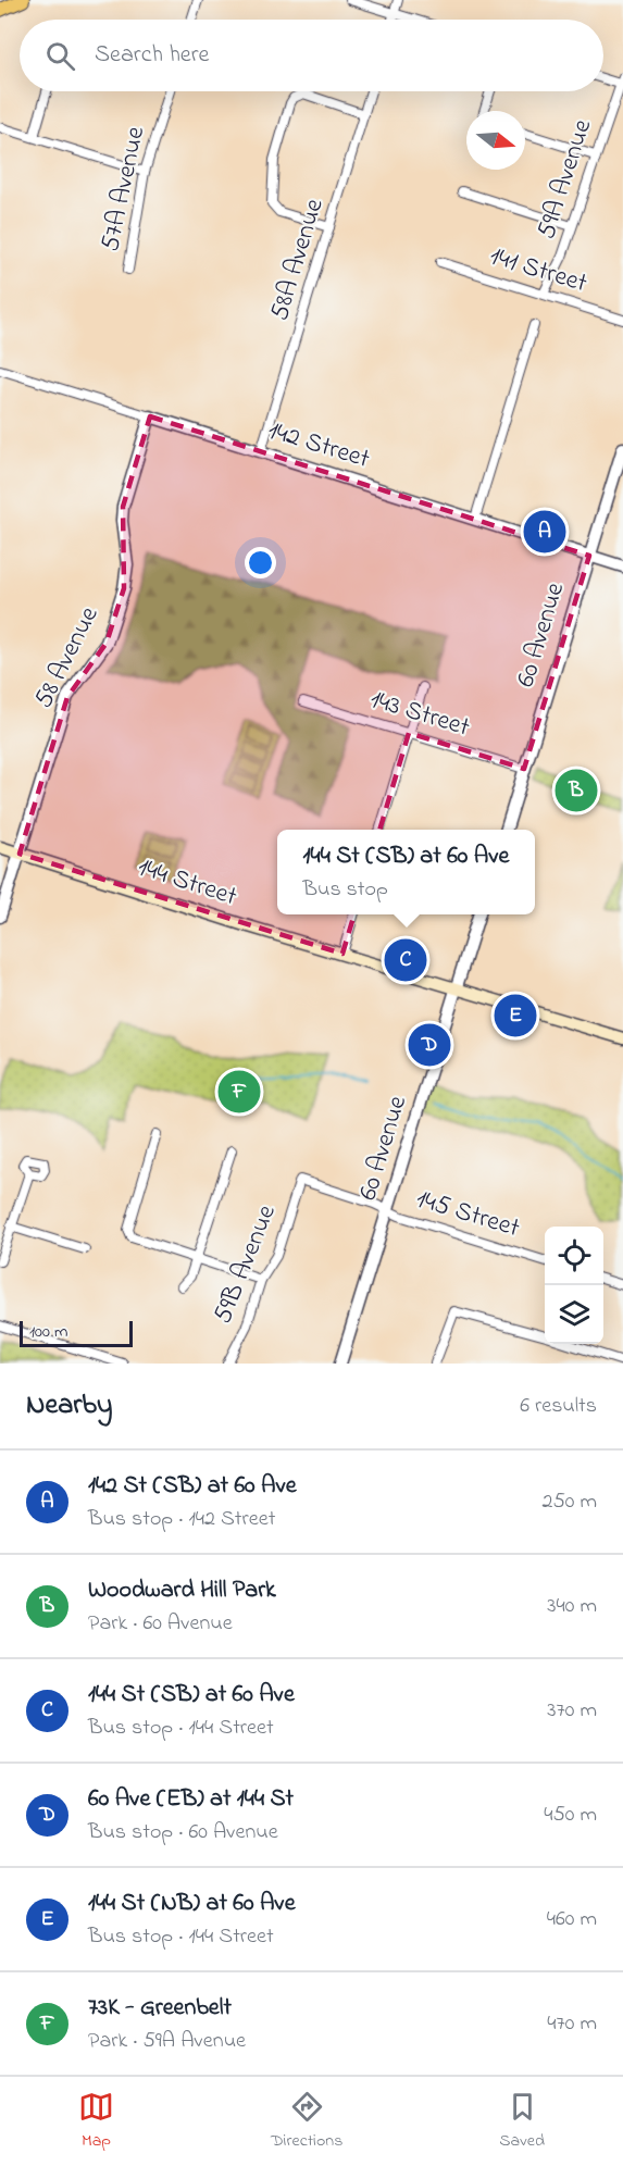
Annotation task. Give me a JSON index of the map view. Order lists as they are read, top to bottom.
{
  "streets": {
    "main road": ["144 Street"],
    "street": [
      "59A Avenue",
      "57A Avenue",
      "58A Avenue",
      "141 Street",
      "142 Street",
      "60 Avenue",
      "58 Avenue",
      "143 Street",
      "145 Street",
      "59B Avenue"
    ]
  },
  "crossings": [
    ["59A Avenue", "141 Street"],
    ["58A Avenue", "142 Street"],
    ["142 Street", "60 Avenue"],
    ["142 Street", "58 Avenue"],
    ["60 Avenue", "143 Street"],
    ["60 Avenue", "144 Street"],
    ["60 Avenue", "145 Street"],
    ["58 Avenue", "144 Street"],
    ["145 Street", "59B Avenue"]
  ],
  "scale_bar": "100 m",
  "north": "right",
  "page": {
    "search": "Search here",
    "pins": [
      "A",
      "B",
      "C",
      "E",
      "D",
      "F"
    ],
    "popup": ["144 St (SB) at 60 Ave", "Bus stop"],
    "scale": "100 m",
    "heading": ["Nearby", "6 results"],
    "list": [
      {
        "mark": "A",
        "name": "142 St (SB) at 60 Ave",
        "note": "Bus stop · 142 Street",
        "value": "250 m"
      },
      {
        "mark": "B",
        "name": "Woodward Hill Park",
        "note": "Park · 60 Avenue",
        "value": "340 m"
      },
      {
        "mark": "C",
        "name": "144 St (SB) at 60 Ave",
        "note": "Bus stop · 144 Street",
        "value": "370 m"
      },
      {
        "mark": "D",
        "name": "60 Ave (EB) at 144 St",
        "note": "Bus stop · 60 Avenue",
        "value": "450 m"
      },
      {
        "mark": "E",
        "name": "144 St (NB) at 60 Ave",
        "note": "Bus stop · 144 Street",
        "value": "460 m"
      },
      {
        "mark": "F",
        "name": "73K - Greenbelt",
        "note": "Park · 59A Avenue",
        "value": "470 m"
      }
    ],
    "nav": ["Map", "Directions", "Saved"]
  }
}
